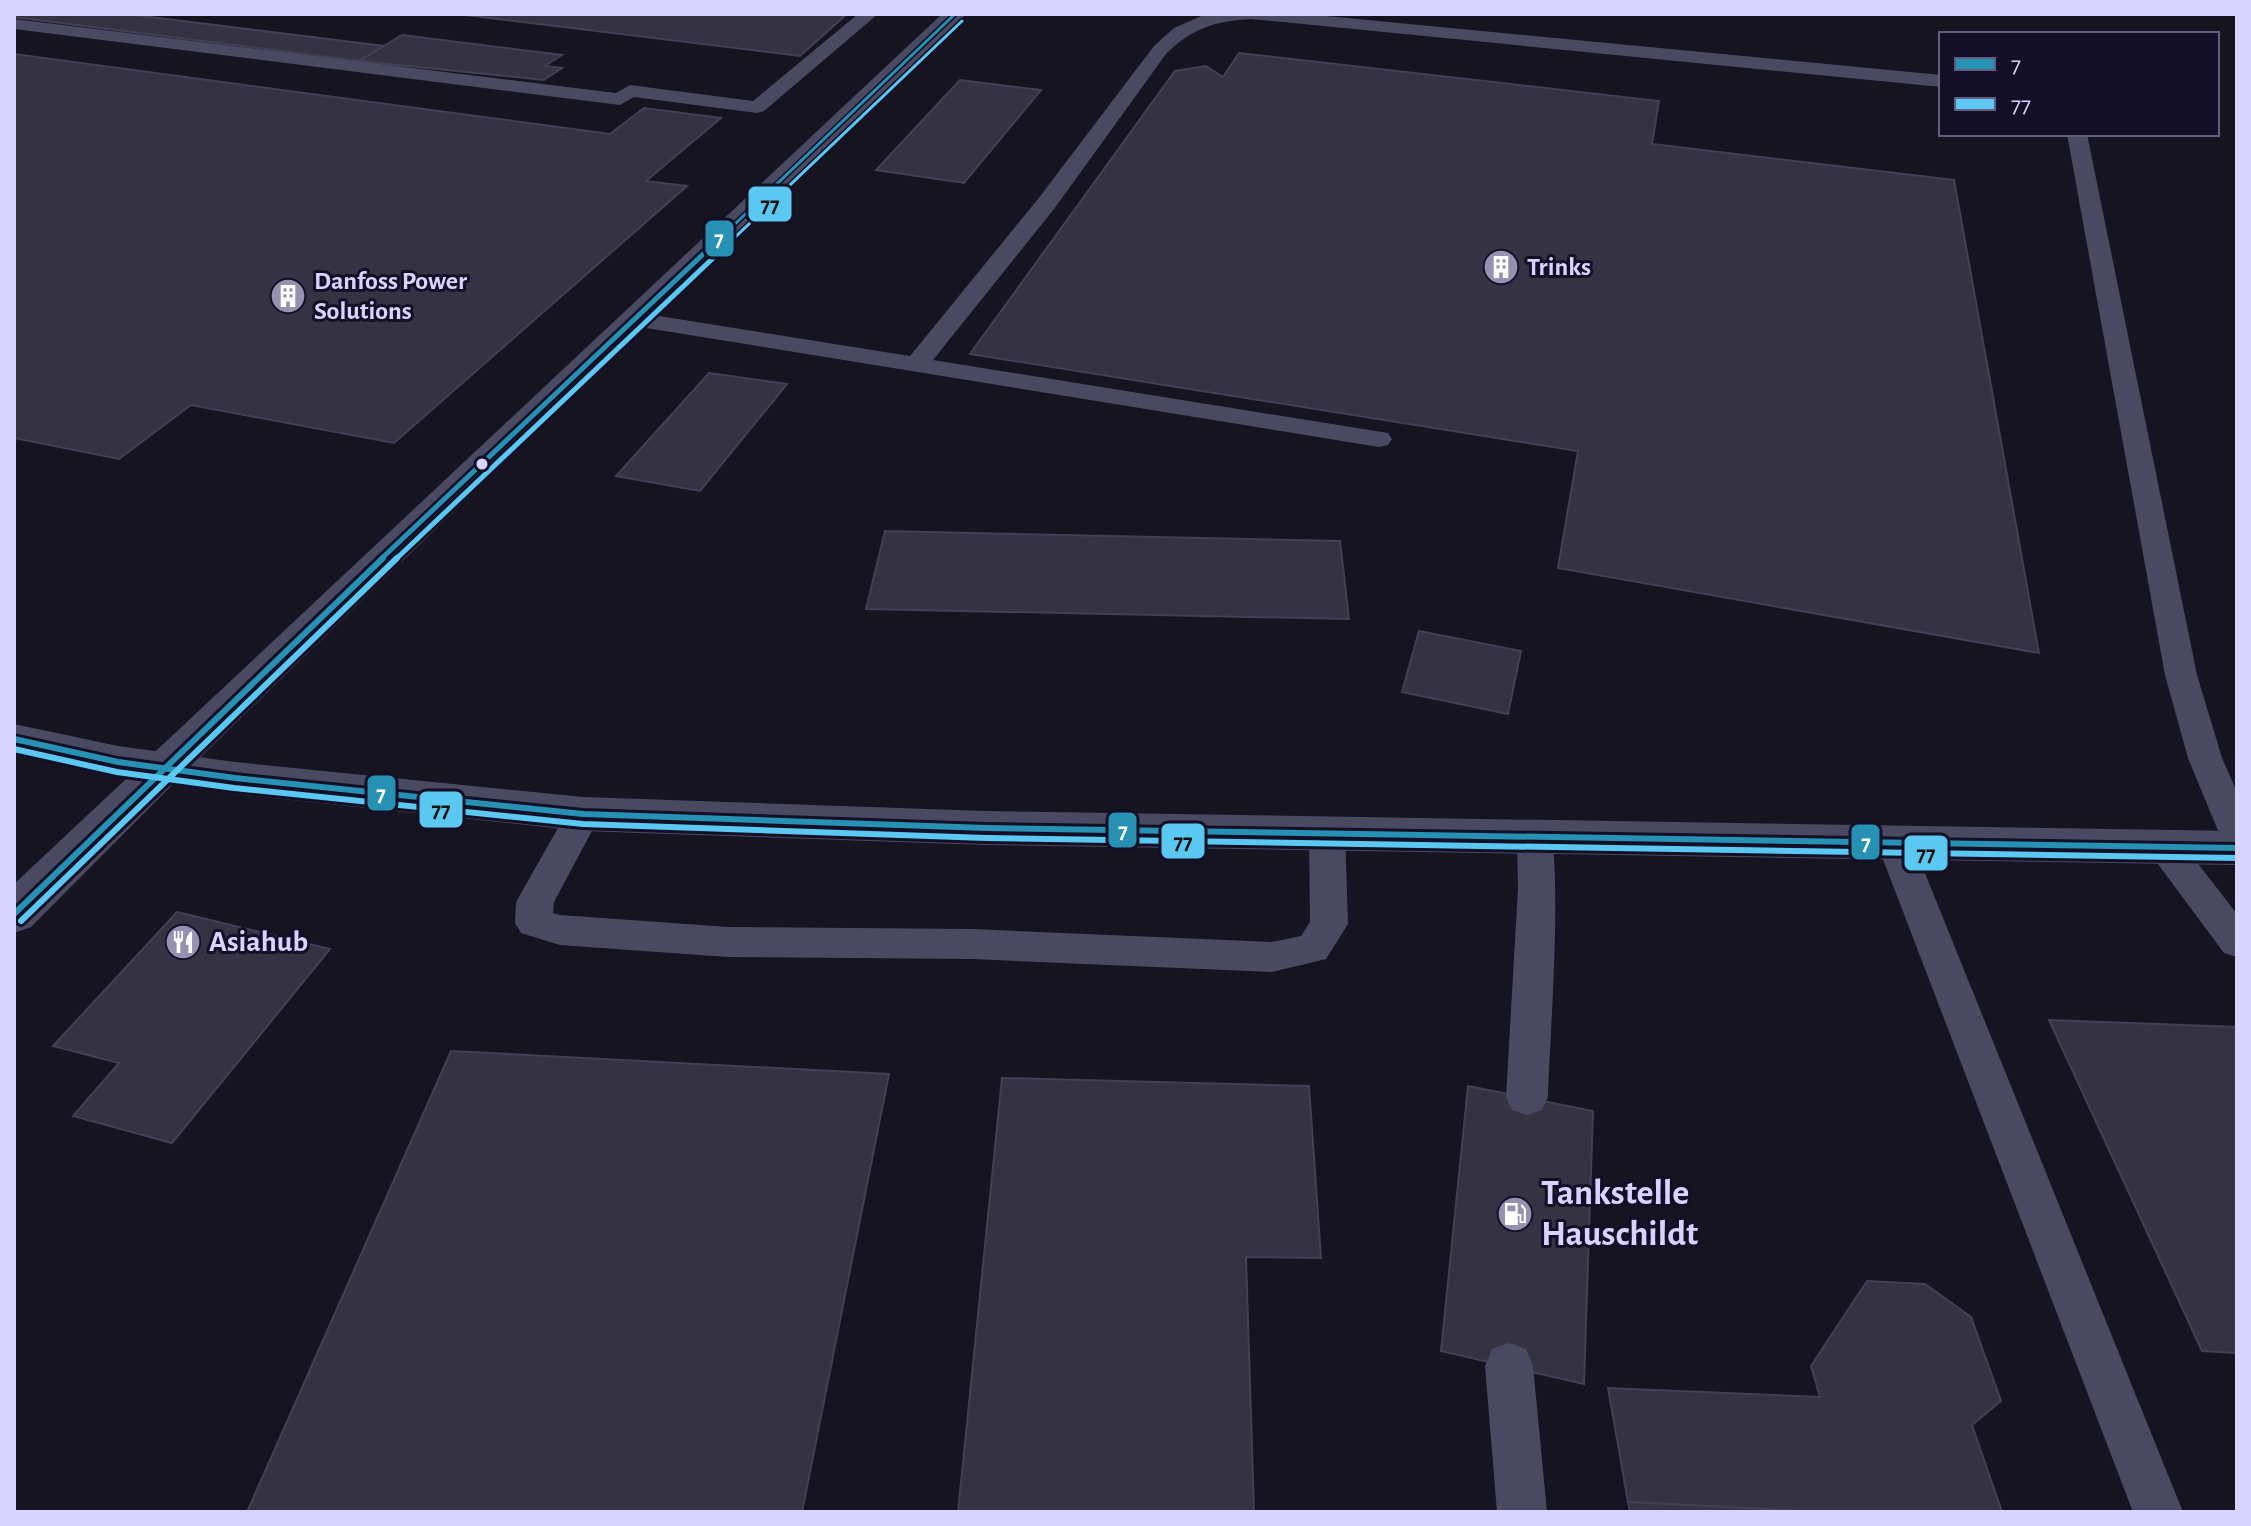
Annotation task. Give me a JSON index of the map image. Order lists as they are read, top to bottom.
{
  "places": {
    "building": ["Trinks", "Danfoss Power Solutions"],
    "restaurant": ["Asiahub"],
    "fuel station": ["Tankstelle Hauschildt"]
  },
  "lines": ["transit line 7", "transit line 77"],
  "legend": ["7", "77"]
}
